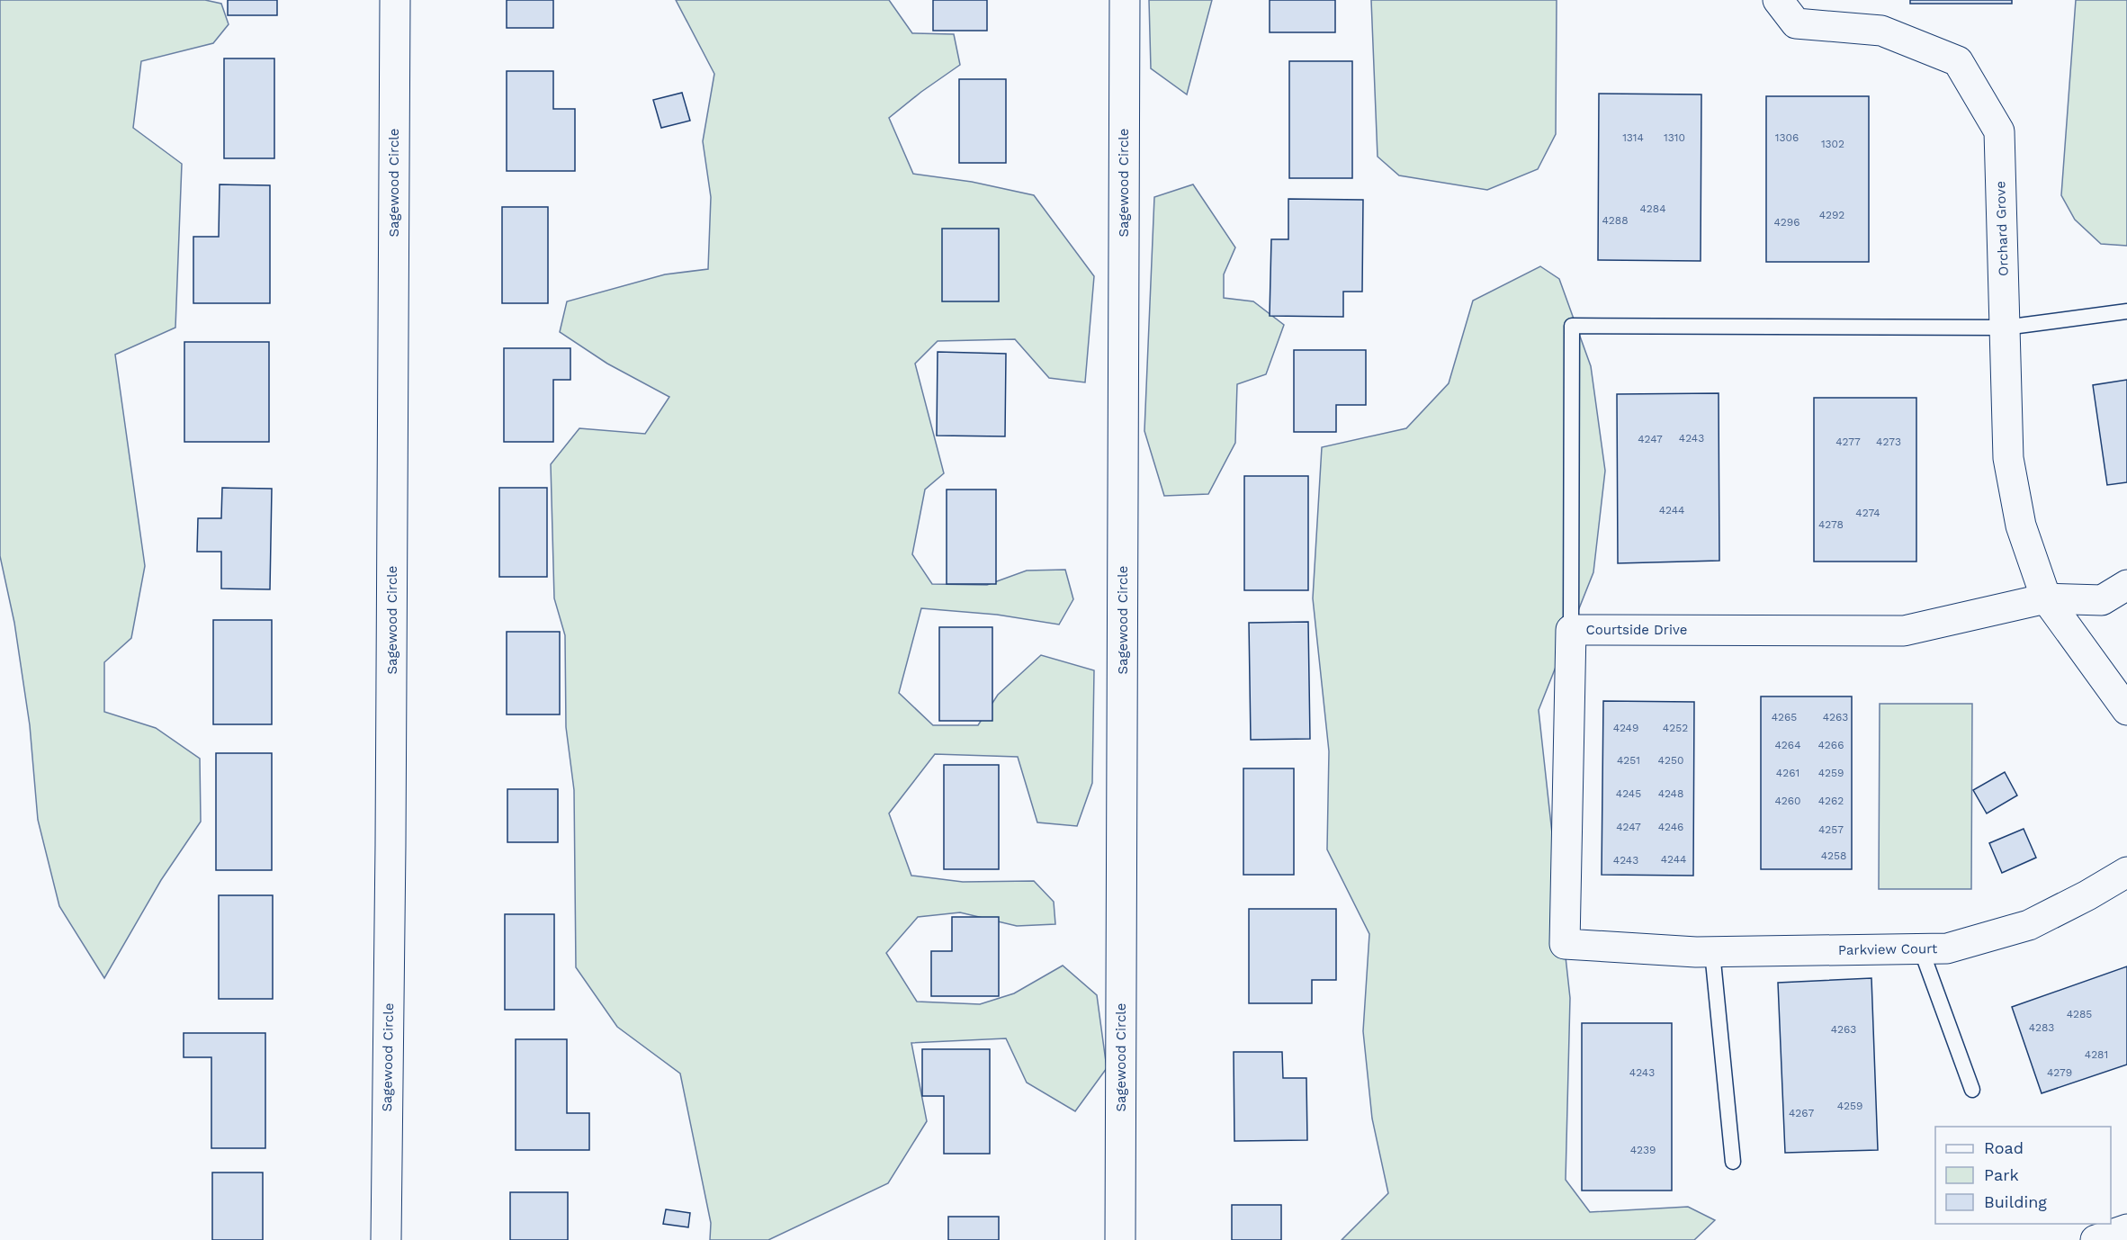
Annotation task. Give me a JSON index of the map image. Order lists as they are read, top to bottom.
{
  "streets": {
    "street": [
      "Sagewood Circle",
      "Orchard Grove",
      "Courtside Drive",
      "Parkview Court"
    ]
  },
  "crossings": [
    ["Orchard Grove", "Courtside Drive"],
    ["Courtside Drive", "Parkview Court"]
  ],
  "house_numbers": [
    "1314",
    "1310",
    "1306",
    "1302",
    "4284",
    "4292",
    "4288",
    "4296",
    "4243",
    "4247",
    "4277",
    "4273",
    "4244",
    "4274",
    "4278",
    "4265",
    "4263",
    "4249",
    "4252",
    "4264",
    "4266",
    "4251",
    "4250",
    "4261",
    "4259",
    "4245",
    "4248",
    "4260",
    "4262",
    "4247",
    "4246",
    "4257",
    "4258",
    "4244",
    "4243",
    "4285",
    "4283",
    "4263",
    "4281",
    "4243",
    "4279",
    "4259",
    "4267",
    "4239"
  ],
  "legend": ["Road", "Park", "Building"]
}
